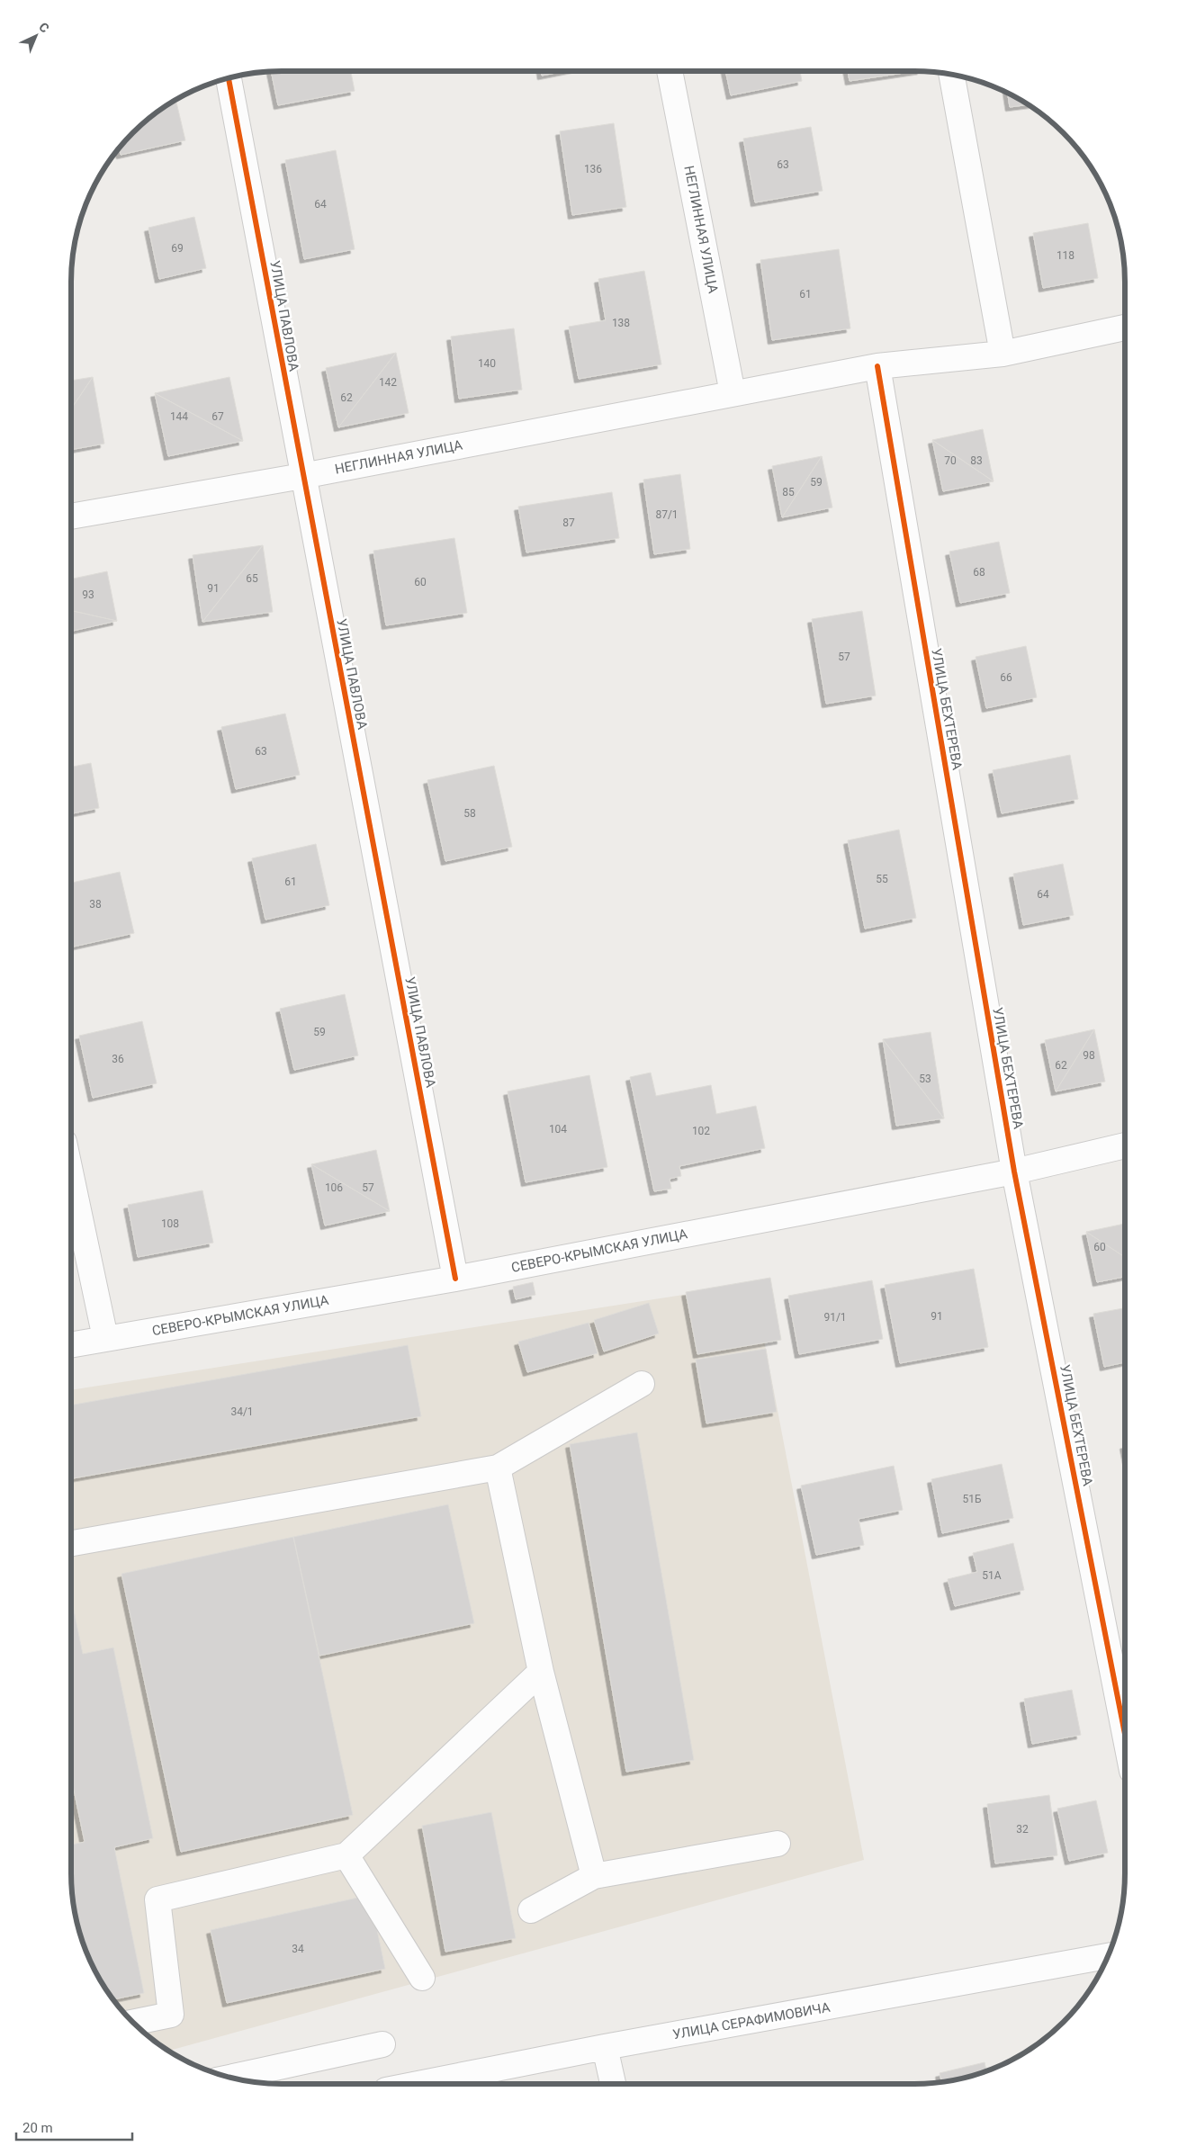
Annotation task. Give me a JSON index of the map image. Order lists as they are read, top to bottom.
{
  "streets": {
    "street": [
      "НЕГЛИННАЯ УЛИЦА",
      "УЛИЦА ПАВЛОВА",
      "УЛИЦА БЕХТЕРЕВА",
      "СЕВЕРО-КРЫМСКАЯ УЛИЦА",
      "УЛИЦА СЕРАФИМОВИЧА"
    ]
  },
  "crossings": [
    ["НЕГЛИННАЯ УЛИЦА", "УЛИЦА ПАВЛОВА"],
    ["НЕГЛИННАЯ УЛИЦА", "УЛИЦА БЕХТЕРЕВА"],
    ["УЛИЦА ПАВЛОВА", "СЕВЕРО-КРЫМСКАЯ УЛИЦА"],
    ["УЛИЦА БЕХТЕРЕВА", "СЕВЕРО-КРЫМСКАЯ УЛИЦА"]
  ],
  "house_numbers": [
    "63",
    "136",
    "64",
    "69",
    "118",
    "61",
    "138",
    "140",
    "142",
    "62",
    "144",
    "67",
    "70",
    "83",
    "59",
    "85",
    "87/1",
    "87",
    "68",
    "65",
    "60",
    "91",
    "93",
    "57",
    "66",
    "63",
    "58",
    "55",
    "61",
    "64",
    "38",
    "59",
    "98",
    "36",
    "62",
    "53",
    "104",
    "102",
    "106",
    "57",
    "108",
    "60",
    "91",
    "91/1",
    "34/1",
    "51Б",
    "51А",
    "32",
    "34"
  ],
  "scale_bar": "20 m",
  "north": "top right"
}
